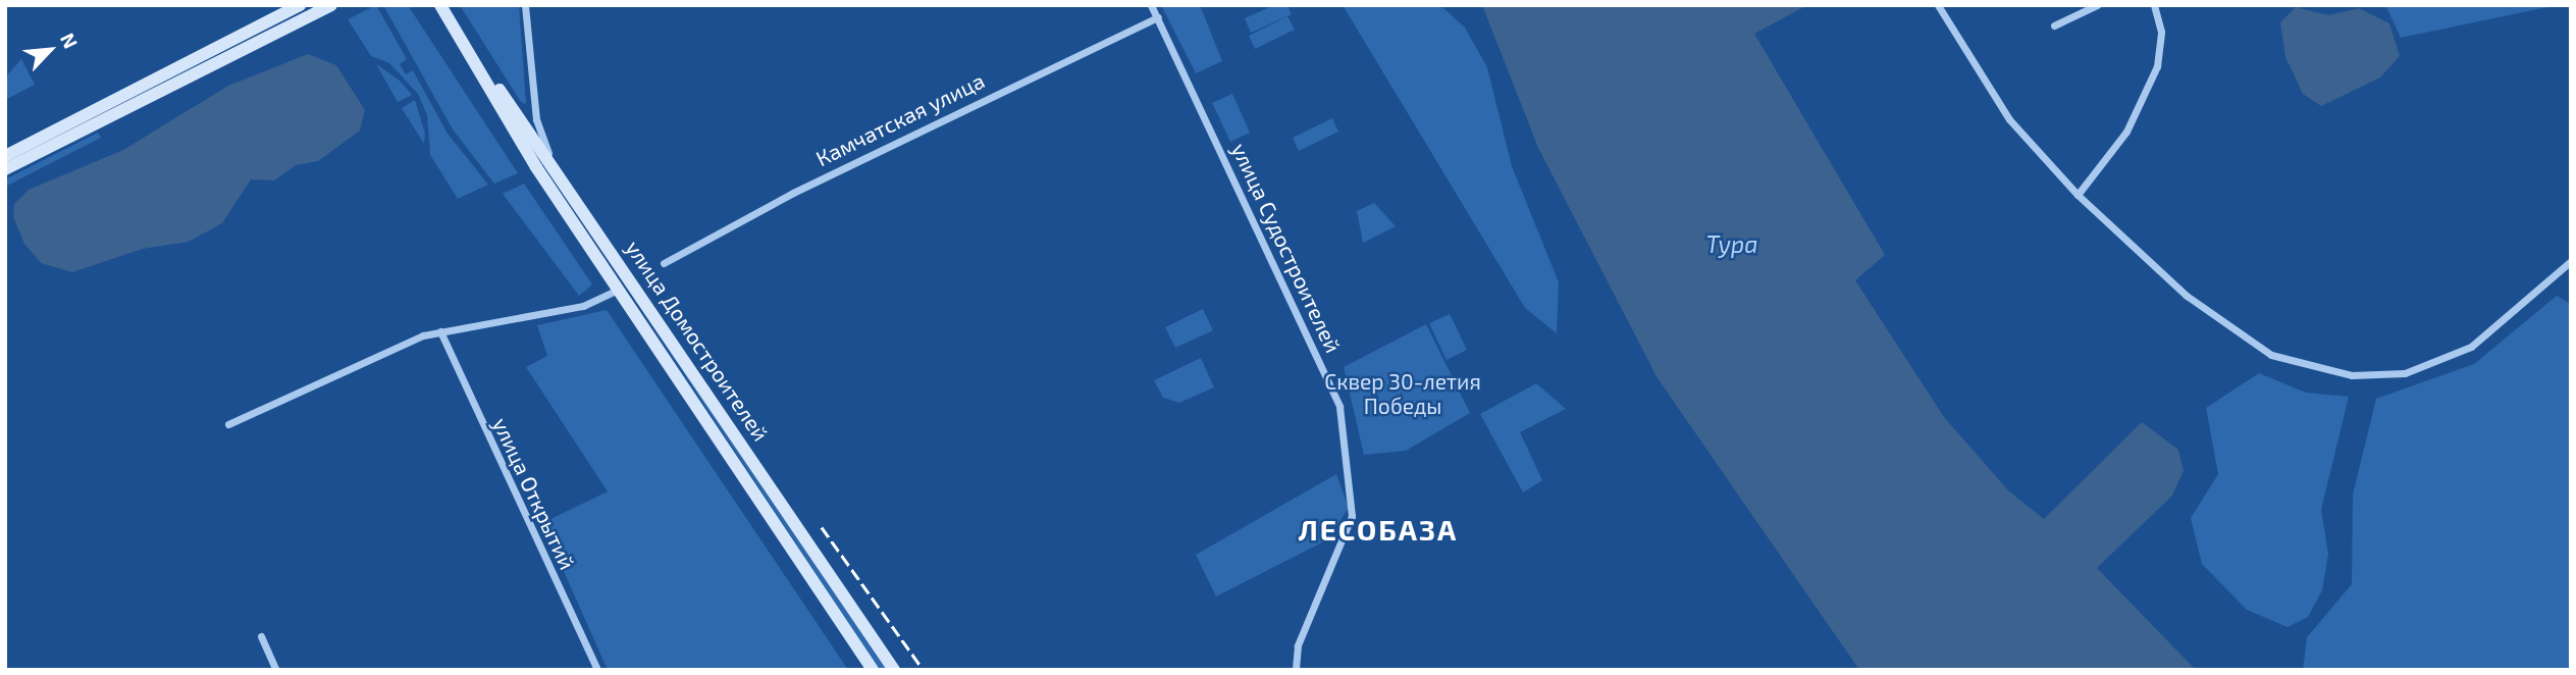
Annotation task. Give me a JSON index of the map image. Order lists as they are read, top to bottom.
{
  "streets": {
    "main road": ["улица Домостроителей"],
    "street": ["Камчатская улица", "улица Судостроителей", "улица Открытий"]
  },
  "crossings": [
    ["Камчатская улица", "улица Судостроителей"]
  ],
  "districts": ["ЛЕСОБАЗА"],
  "water": ["Тура"],
  "parks": ["Сквер 30-летия Победы"],
  "north": "top right"
}
